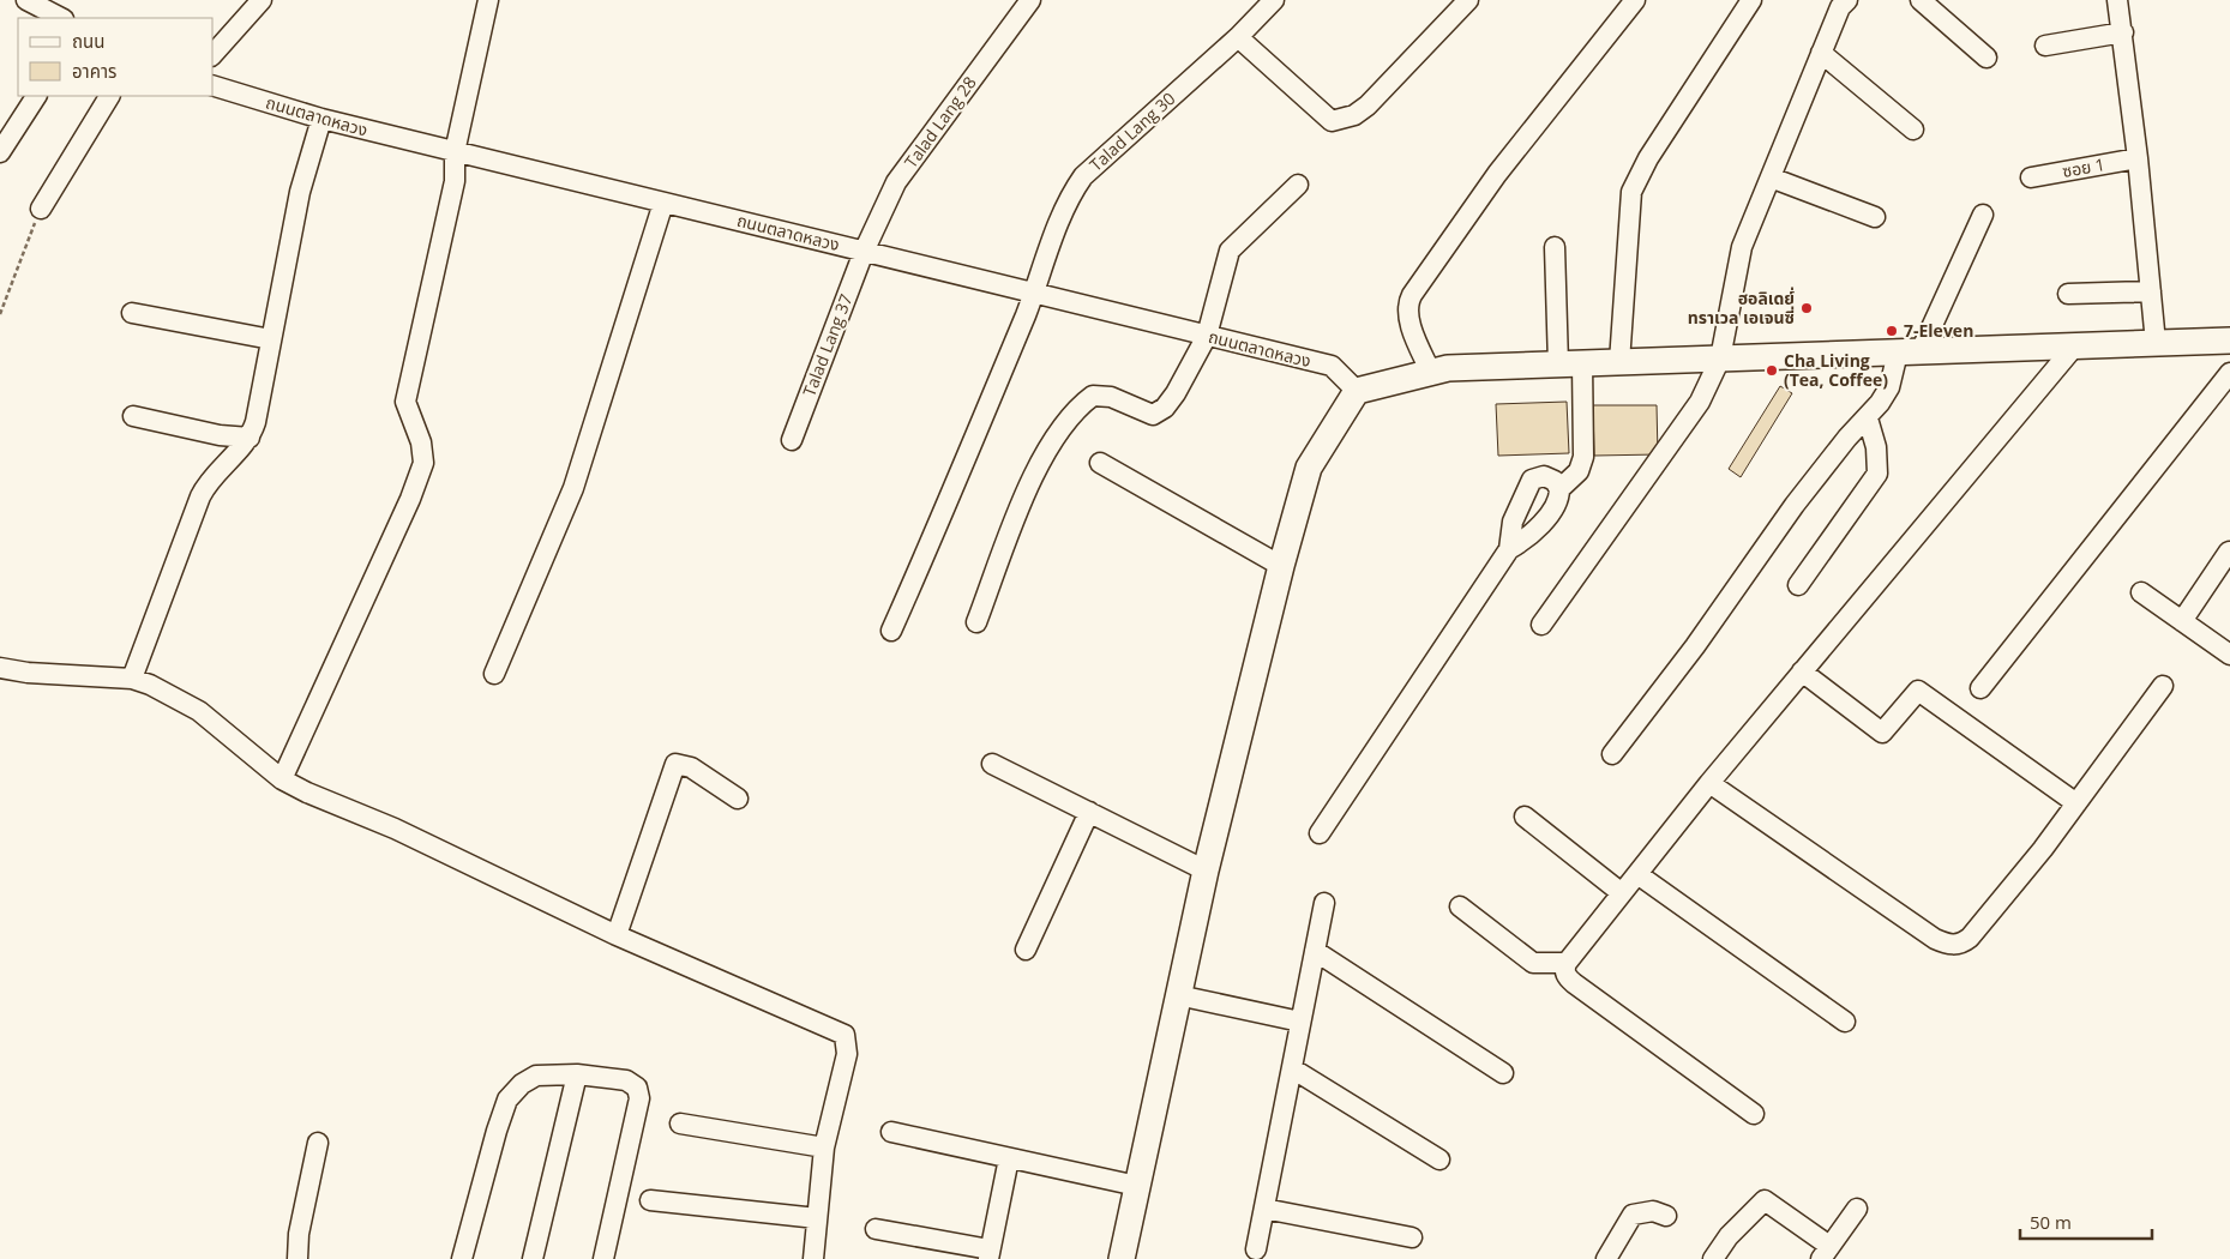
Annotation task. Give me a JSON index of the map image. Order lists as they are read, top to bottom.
{
  "streets": {
    "street": [
      "ถนนตลาดหลวง",
      "Talad Lang 28",
      "Talad Lang 30",
      "ซอย 1",
      "Talad Lang 37"
    ]
  },
  "crossings": [
    ["ถนนตลาดหลวง", "Talad Lang 28"],
    ["ถนนตลาดหลวง", "Talad Lang 30"],
    ["ถนนตลาดหลวง", "Talad Lang 37"],
    ["Talad Lang 28", "Talad Lang 37"]
  ],
  "places": ["ฮอลิเดย์่ ทราเวล เอเจนซี่", "7-Eleven", "Cha Living (Tea, Coffee)"],
  "legend": ["ถนน", "อาคาร"],
  "scale_bar": "50 m"
}
